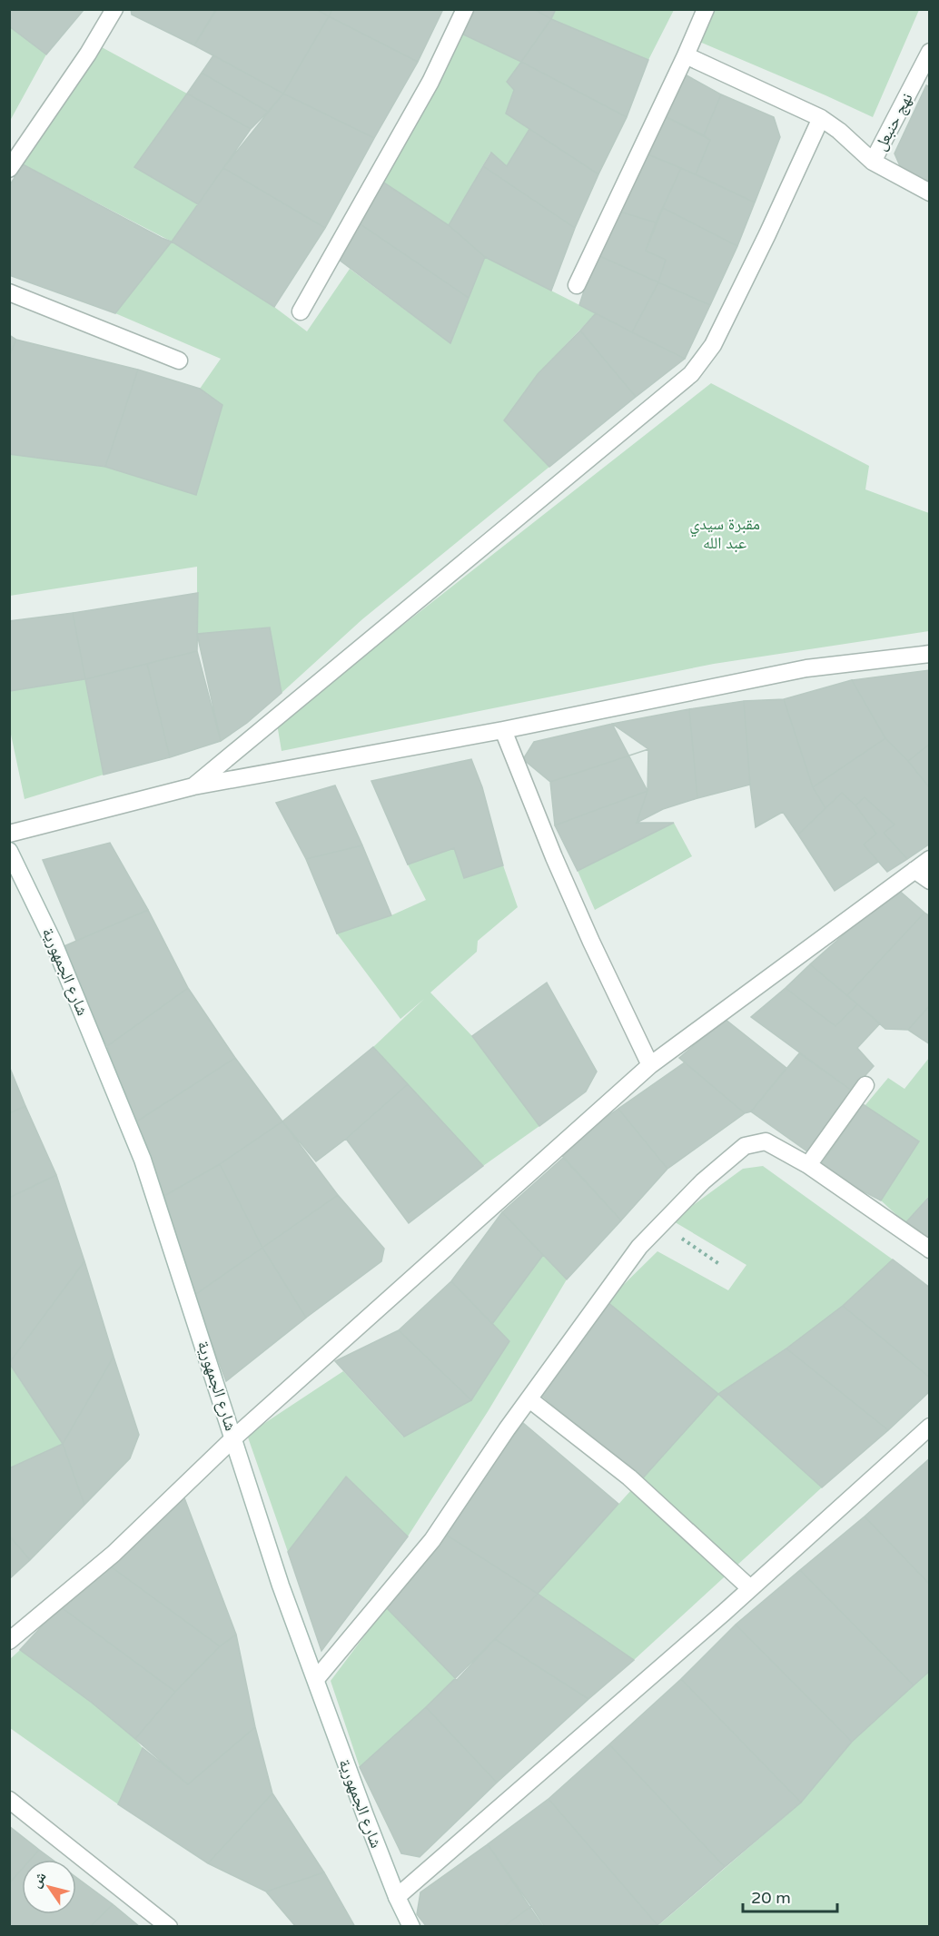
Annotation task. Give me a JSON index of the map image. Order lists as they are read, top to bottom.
{
  "streets": {
    "street": ["نهج حنبعل", "شارع الجمهورية"]
  },
  "parks": ["مقبرة سيدي عبد الله"],
  "scale_bar": "20 m",
  "north": "top left"
}
